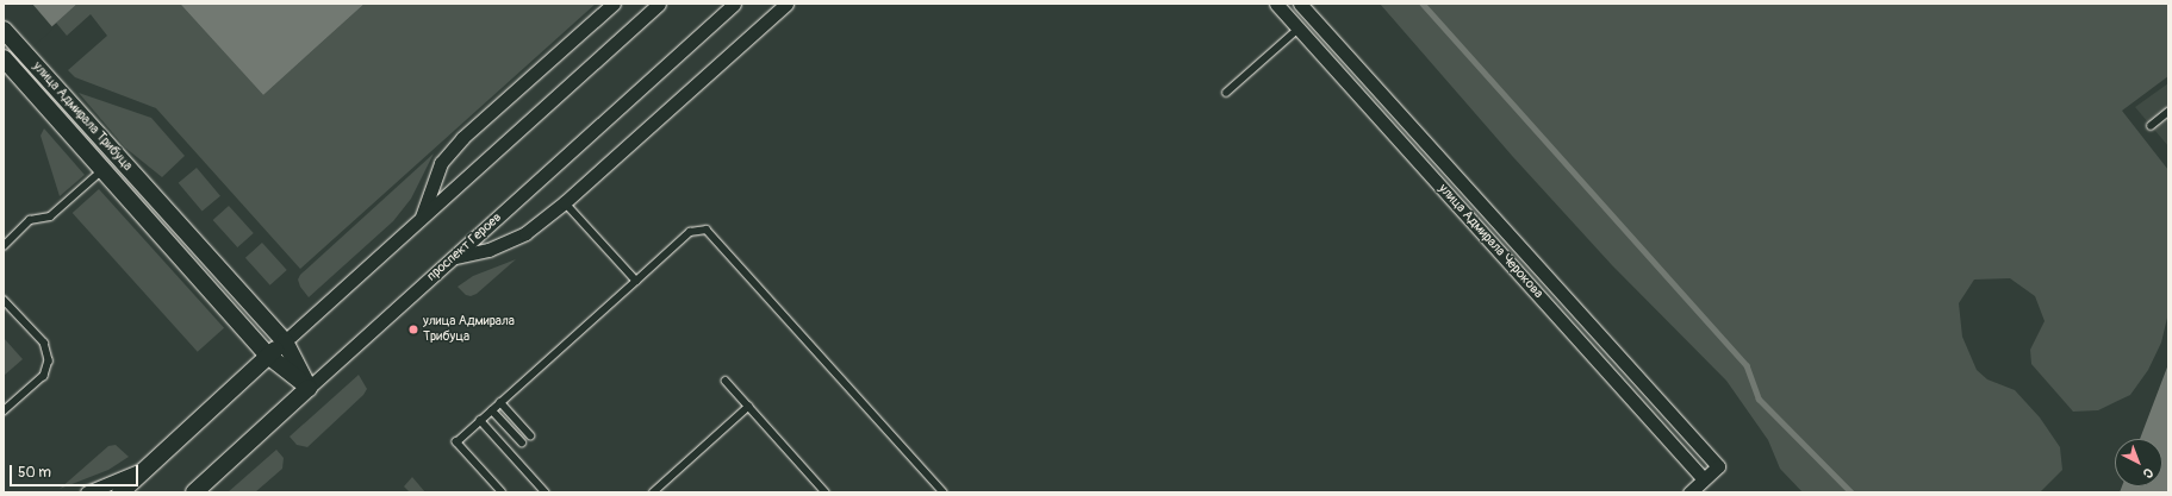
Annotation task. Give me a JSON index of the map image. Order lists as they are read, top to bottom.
{
  "streets": {
    "street": ["улица Адмирала Трибуца", "улица Адмирала Черокова", "проспект Героев"]
  },
  "crossings": [
    ["улица Адмирала Трибуца", "проспект Героев"]
  ],
  "places": ["улица Адмирала Трибуца"],
  "scale_bar": "50 m",
  "north": "bottom right"
}
